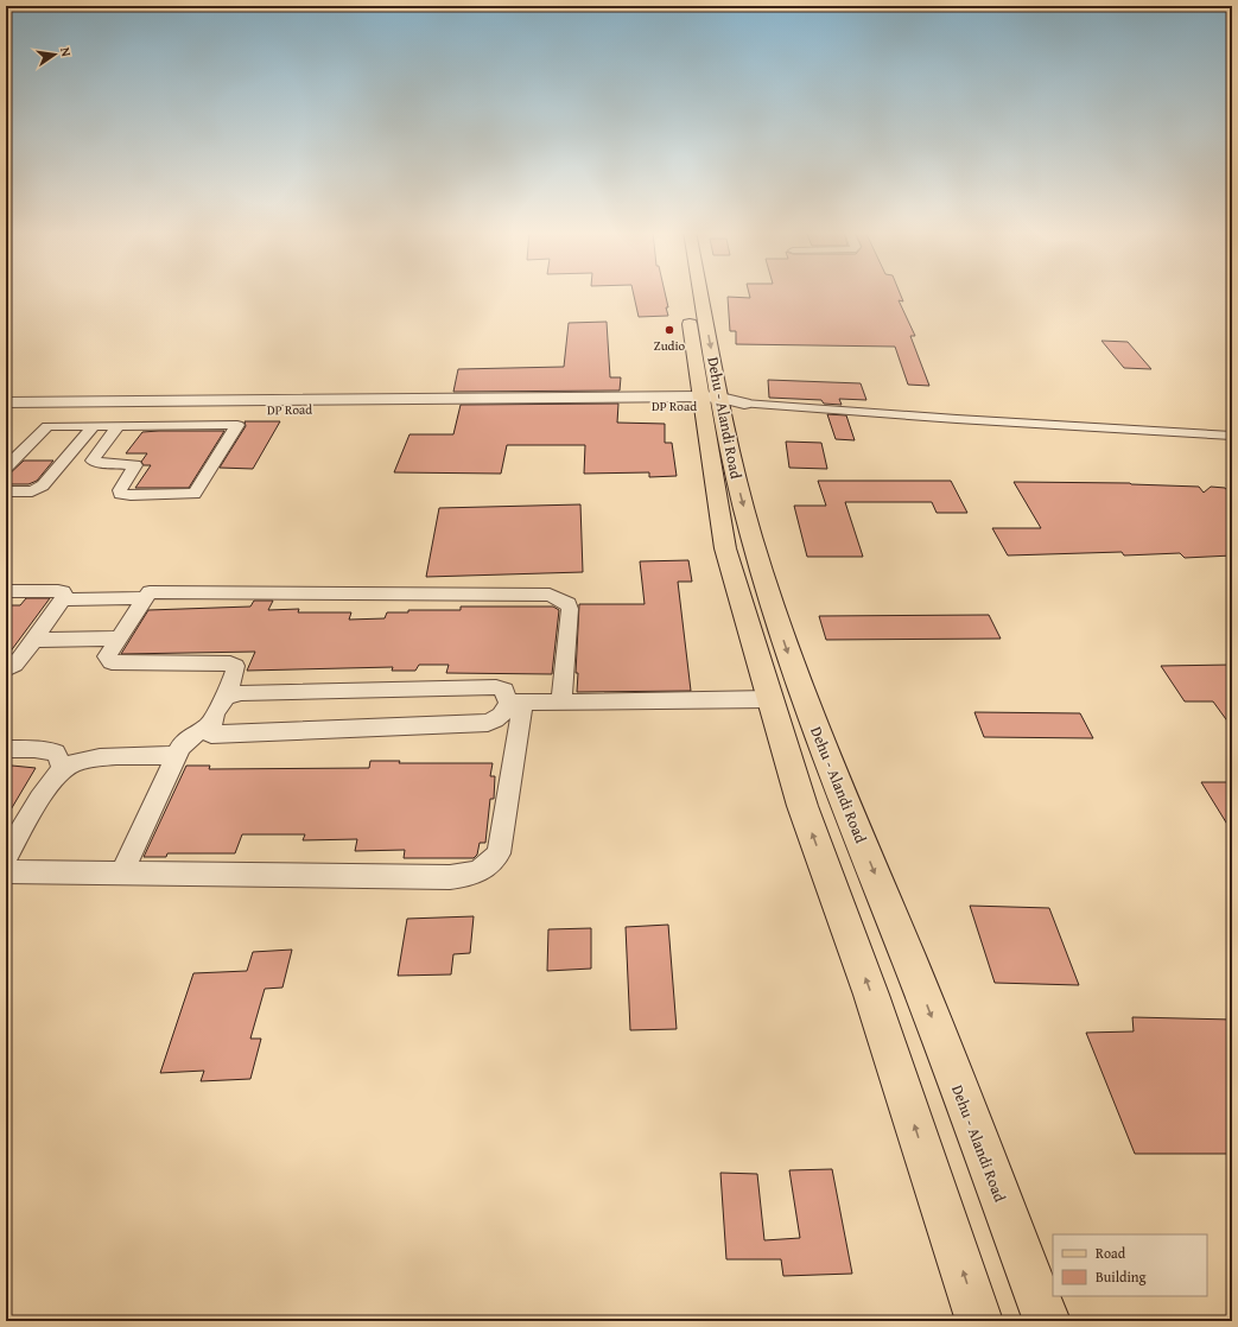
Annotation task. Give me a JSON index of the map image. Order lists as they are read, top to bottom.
{
  "streets": {
    "main road": ["Dehu - Alandi Road"],
    "street": ["DP Road"]
  },
  "crossings": [
    ["DP Road", "Dehu - Alandi Road"]
  ],
  "places": ["Zudio"],
  "legend": ["Road", "Building"],
  "north": "right"
}
